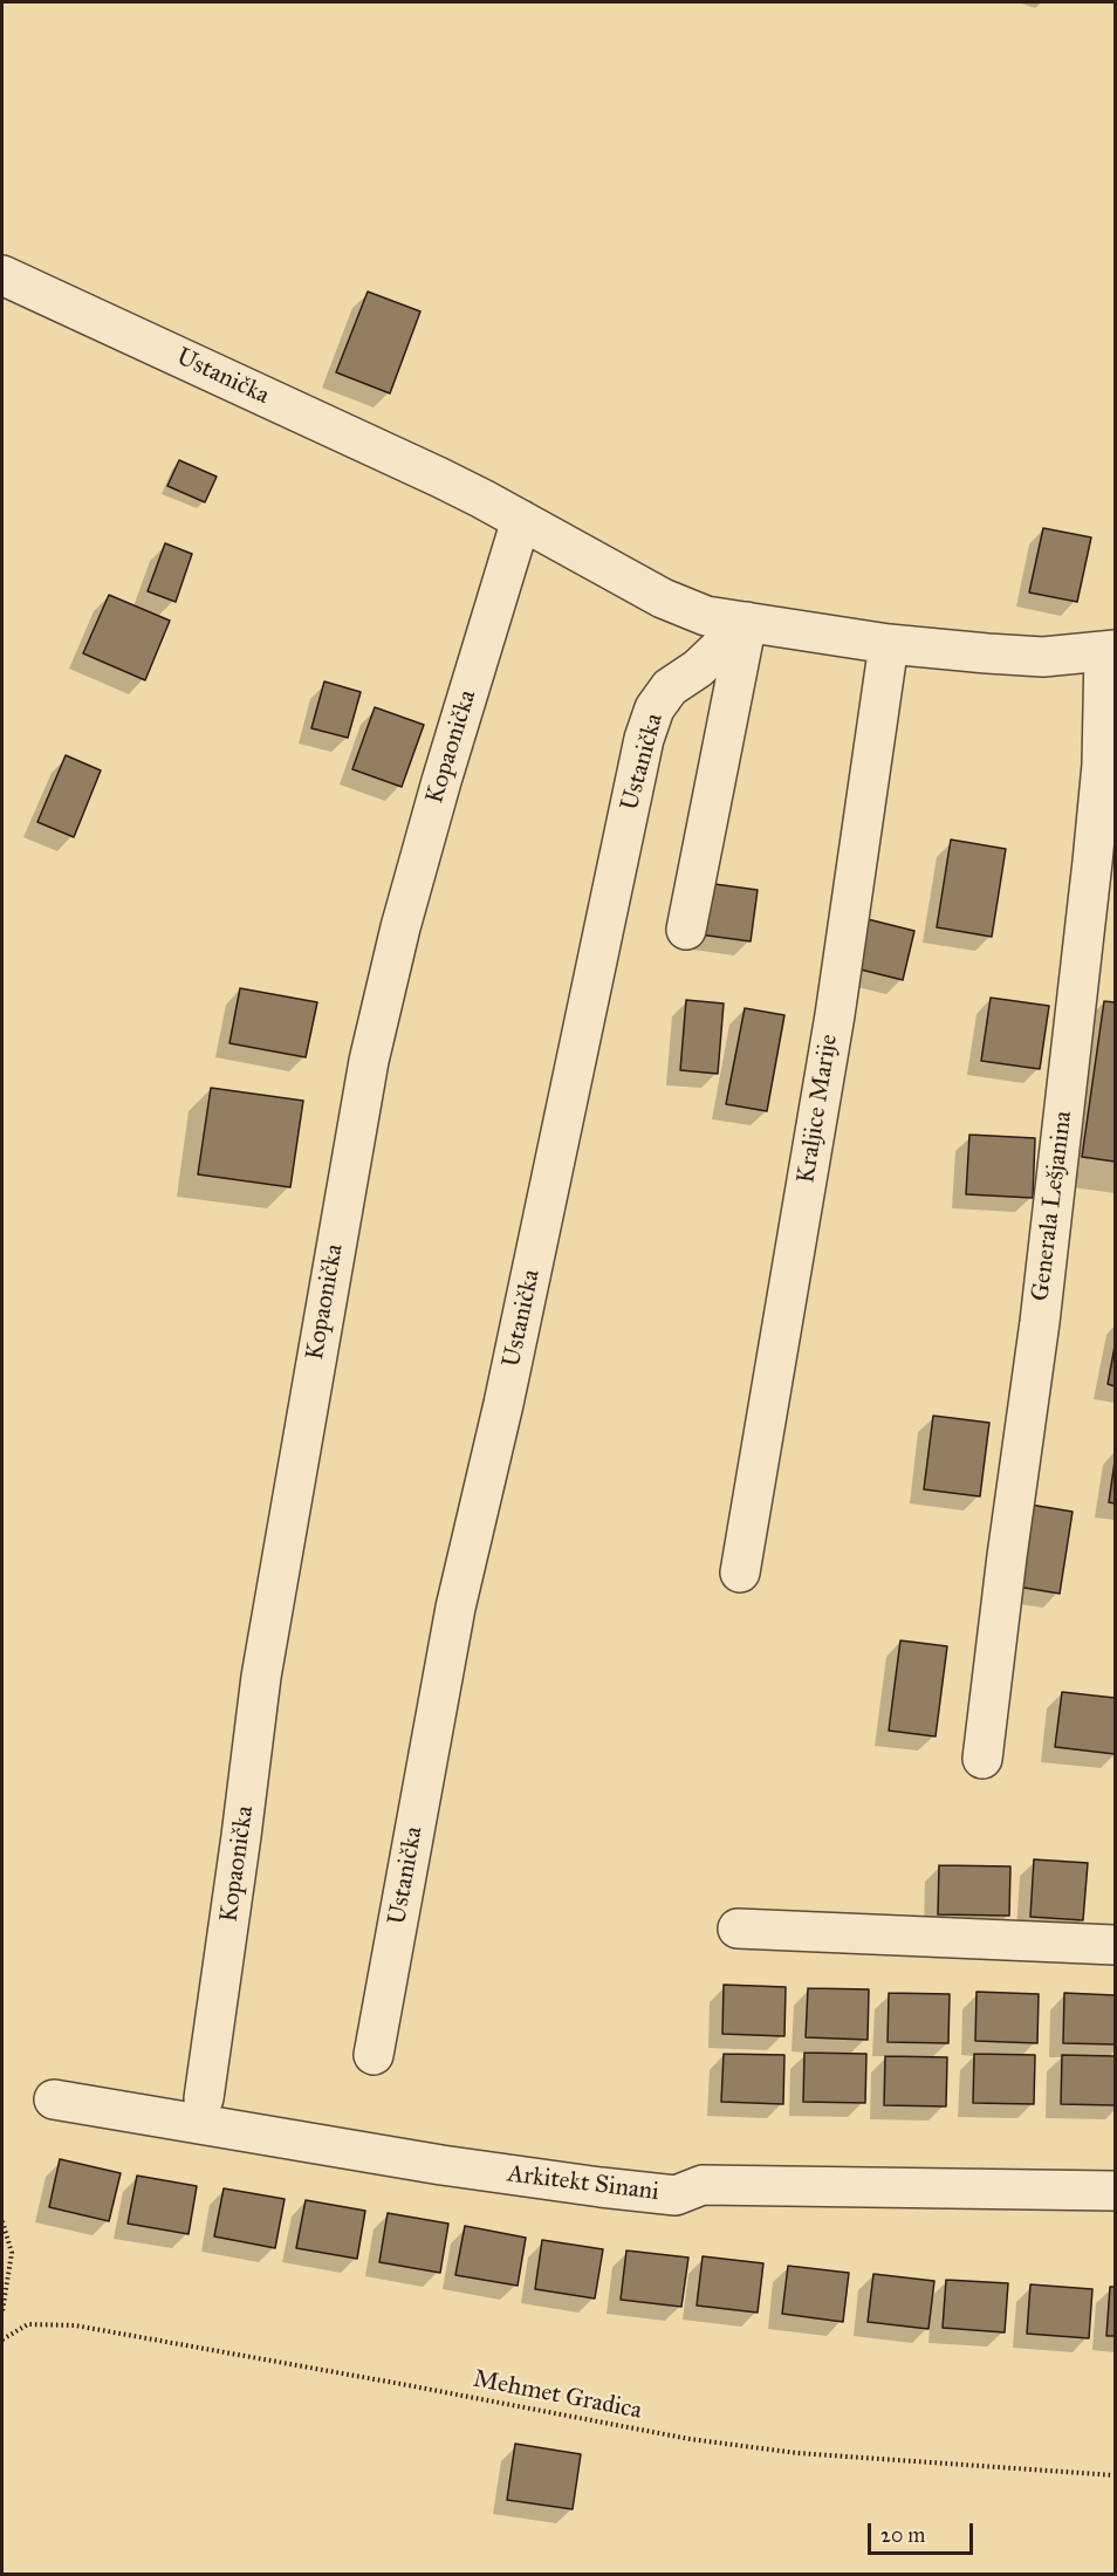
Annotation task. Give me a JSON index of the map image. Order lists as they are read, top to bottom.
{
  "streets": {
    "street": [
      "Ustanička",
      "Kopaonička",
      "Kraljice Marije",
      "Generala Lešjanina",
      "Arkitekt Sinani"
    ],
    "path": ["Mehmet Gradica"]
  },
  "crossings": [
    ["Ustanička", "Kopaonička"],
    ["Ustanička", "Kraljice Marije"],
    ["Ustanička", "Generala Lešjanina"]
  ],
  "scale_bar": "20 m"
}
